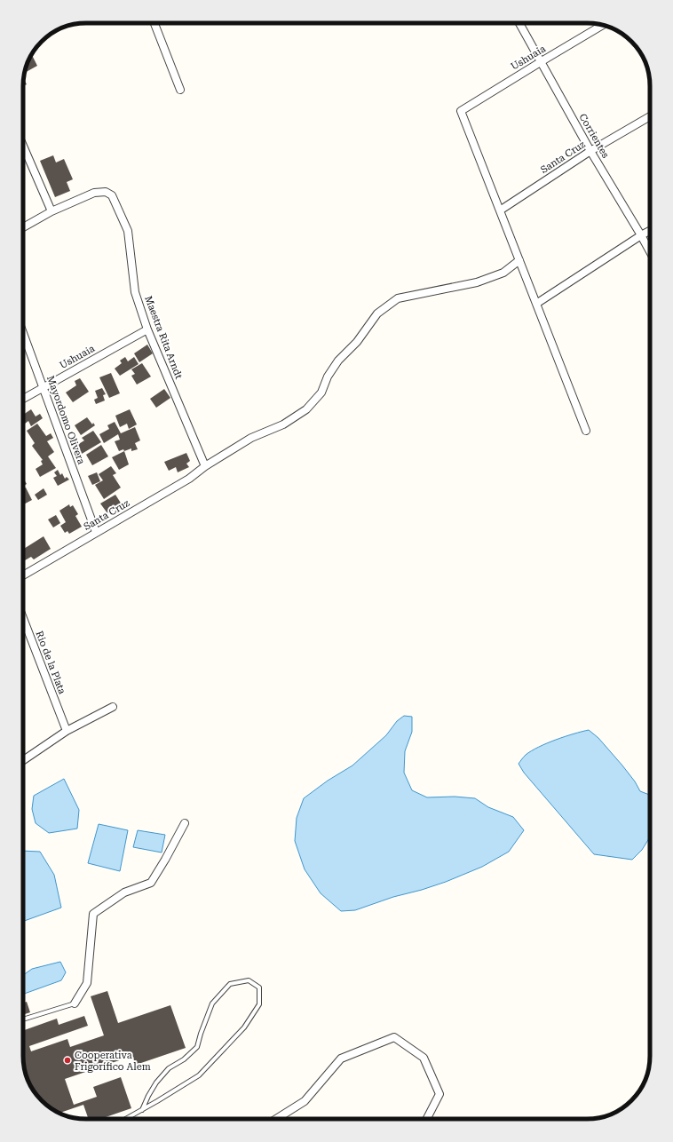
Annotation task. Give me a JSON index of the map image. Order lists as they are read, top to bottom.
{
  "streets": {
    "street": [
      "Ushuaia",
      "Corrientes",
      "Santa Cruz",
      "Maestra Rita Arndt",
      "Mayordomo Olivera",
      "Rio de la Plata"
    ]
  },
  "crossings": [
    ["Ushuaia", "Corrientes"],
    ["Ushuaia", "Santa Cruz"],
    ["Ushuaia", "Maestra Rita Arndt"],
    ["Ushuaia", "Mayordomo Olivera"],
    ["Corrientes", "Santa Cruz"],
    ["Santa Cruz", "Maestra Rita Arndt"],
    ["Santa Cruz", "Mayordomo Olivera"]
  ],
  "places": ["Cooperativa Frigorífico Alem"]
}
